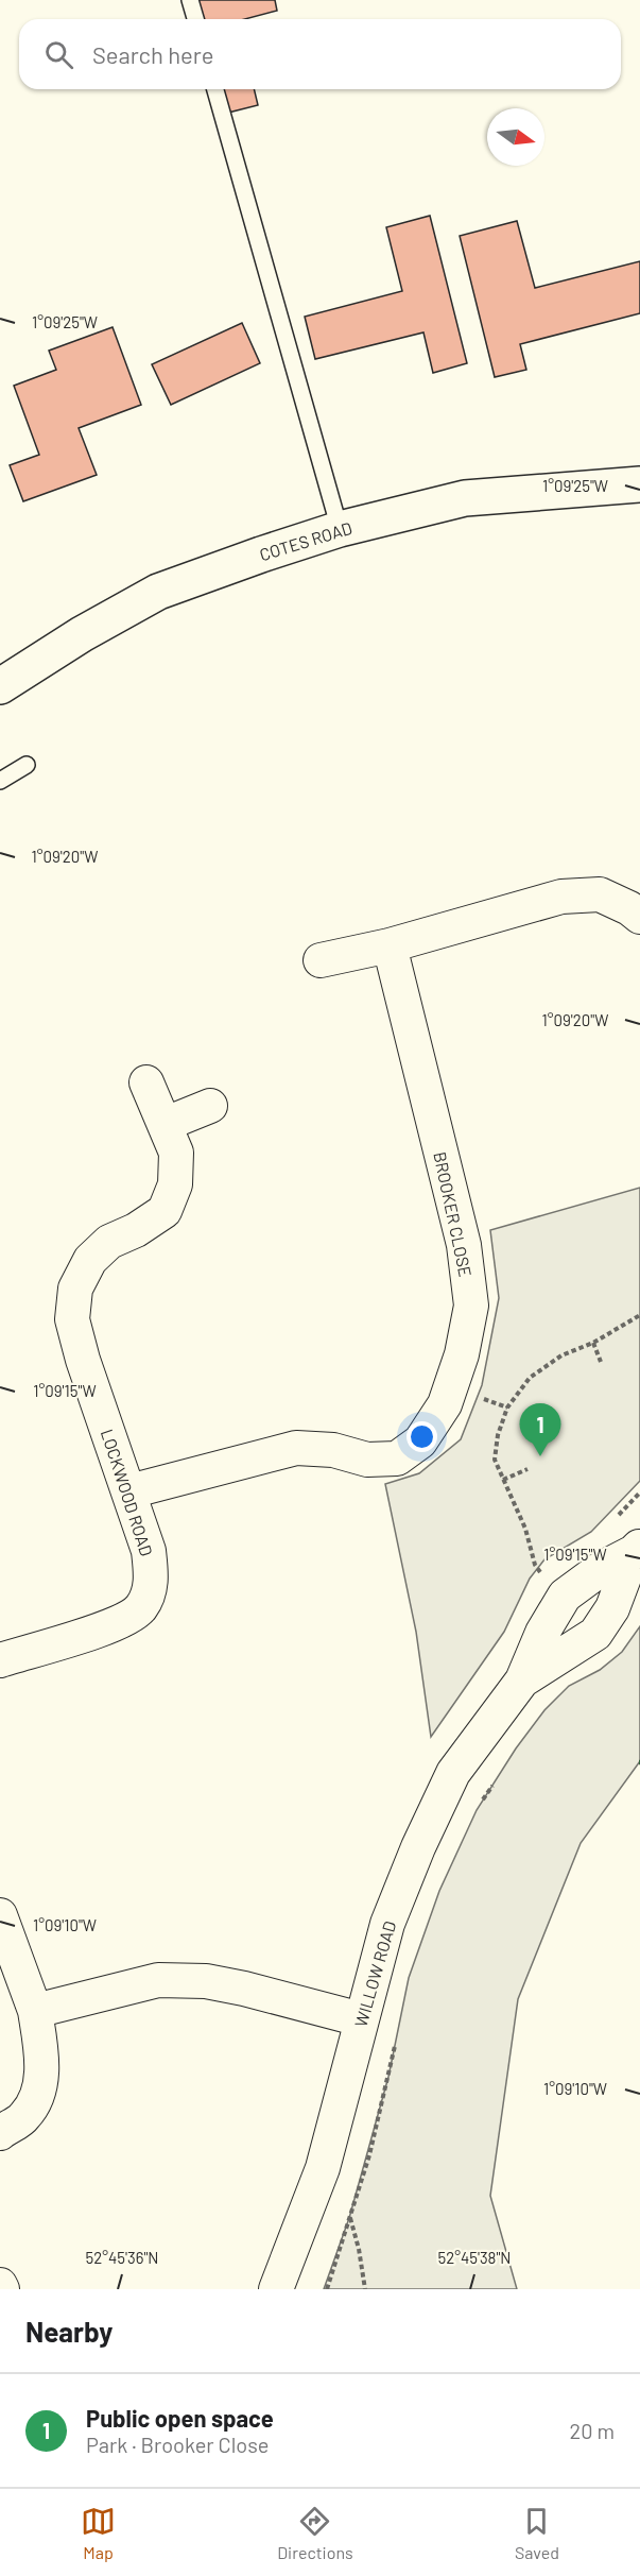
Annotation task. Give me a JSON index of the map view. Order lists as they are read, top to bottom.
{
  "streets": {
    "street": [
      "COTES ROAD",
      "BROOKER CLOSE",
      "LOCKWOOD ROAD",
      "WILLOW ROAD"
    ]
  },
  "crossings": [
    ["BROOKER CLOSE", "LOCKWOOD ROAD"]
  ],
  "north": "right",
  "page": {
    "search": "Search here",
    "pins": "1",
    "heading": "Nearby",
    "list": [
      {
        "mark": "1",
        "name": "Public open space",
        "note": "Park · Brooker Close",
        "value": "20 m"
      }
    ],
    "nav": ["Map", "Directions", "Saved"]
  },
  "coordinates": [
    "1°09'25\"W",
    "1°09'20\"W",
    "1°09'15\"W",
    "1°09'10\"W",
    "52°45'36\"N",
    "52°45'38\"N"
  ]
}
